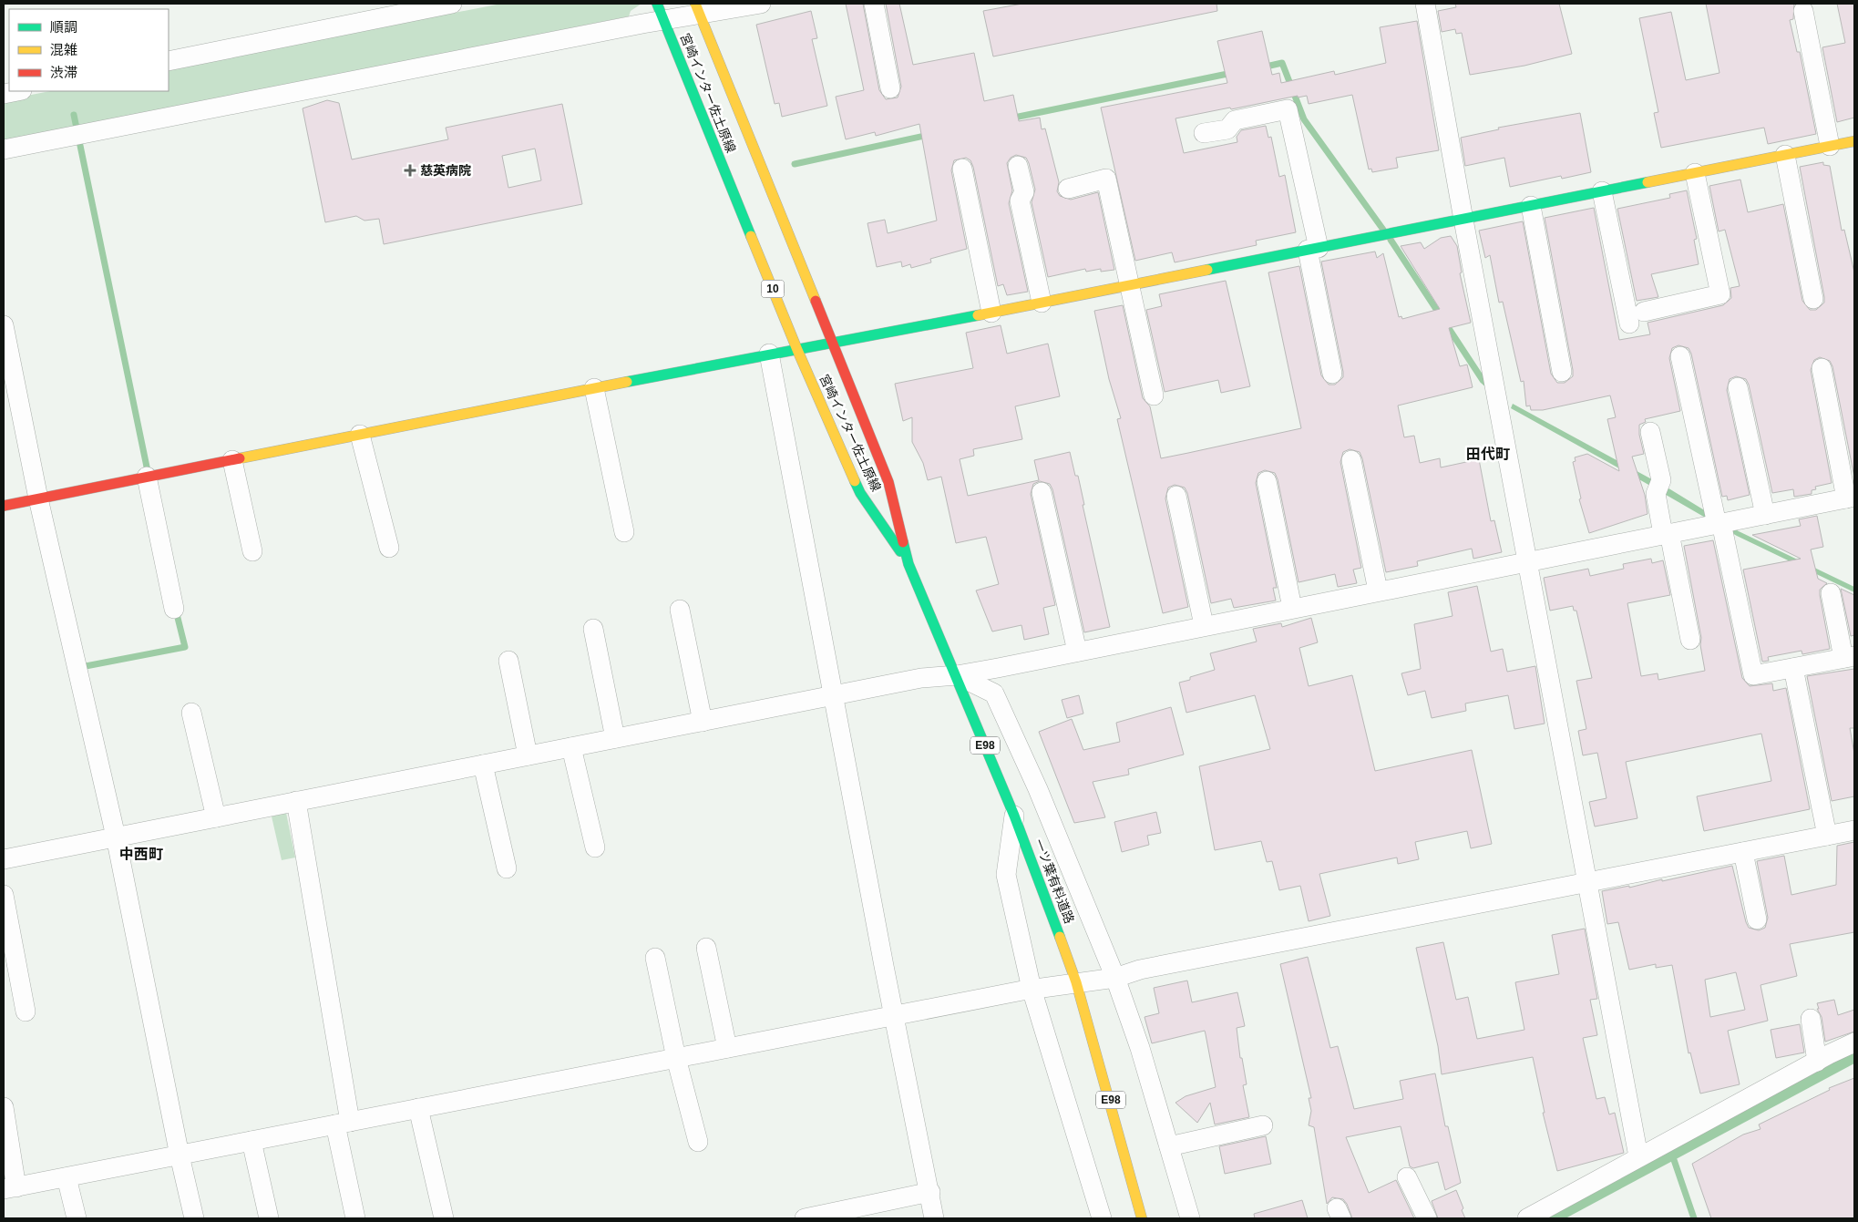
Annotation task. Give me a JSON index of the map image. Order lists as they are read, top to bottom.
{
  "streets": {
    "street": [
      "宮崎インター佐土原線",
      "10",
      "E98",
      "一ツ葉有料道路"
    ]
  },
  "crossings": [
    ["宮崎インター佐土原線", "一ツ葉有料道路"]
  ],
  "districts": ["田代町", "中西町"],
  "places": {
    "health": ["慈英病院"]
  },
  "legend": ["順調", "混雑", "渋滞"]
}
